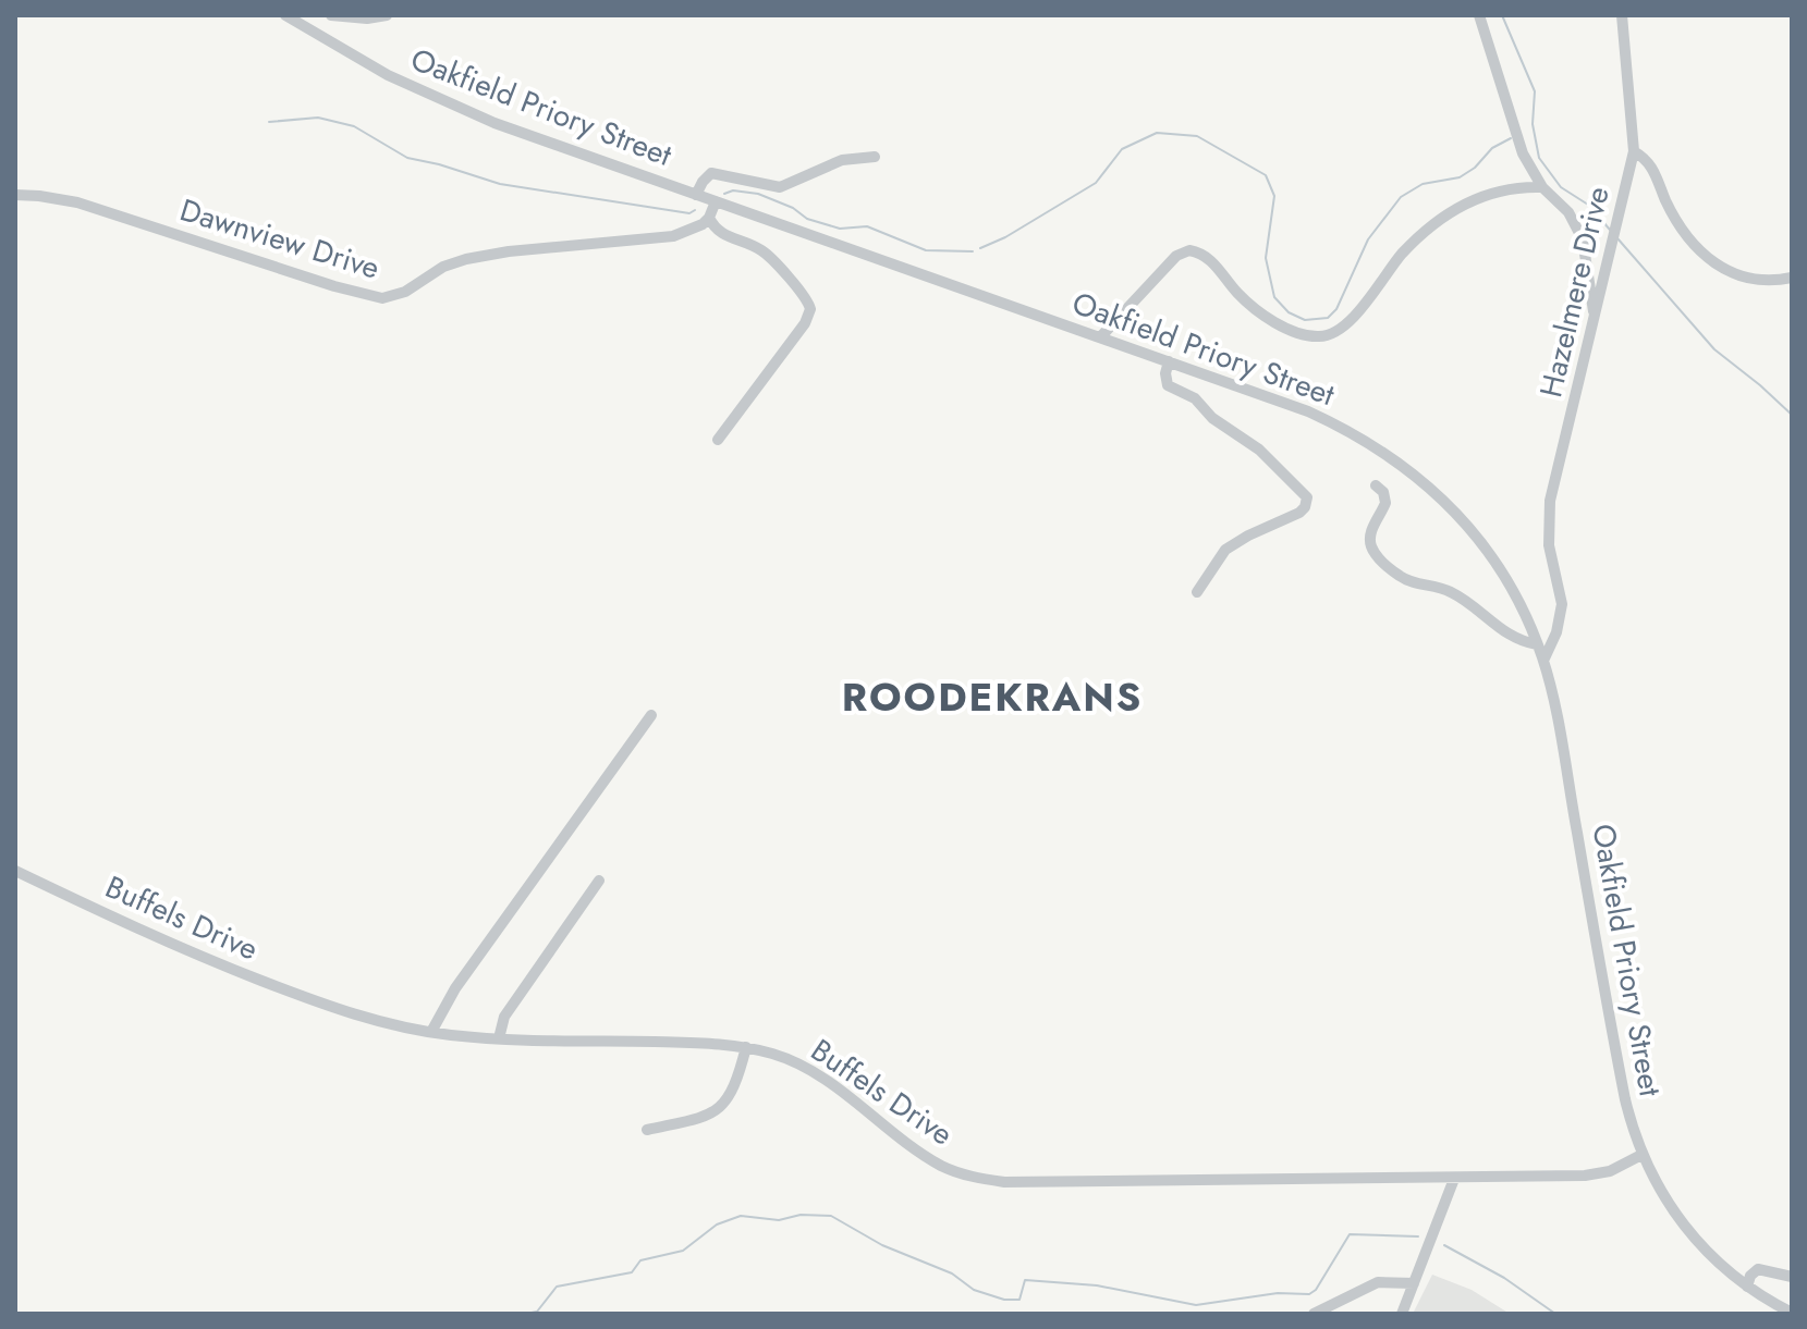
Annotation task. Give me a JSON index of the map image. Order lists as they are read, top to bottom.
{
  "streets": {
    "street": [
      "Oakfield Priory Street",
      "Dawnview Drive",
      "Hazelmere Drive",
      "Buffels Drive"
    ]
  },
  "crossings": [
    ["Oakfield Priory Street", "Hazelmere Drive"],
    ["Oakfield Priory Street", "Buffels Drive"]
  ],
  "districts": ["ROODEKRANS"]
}
